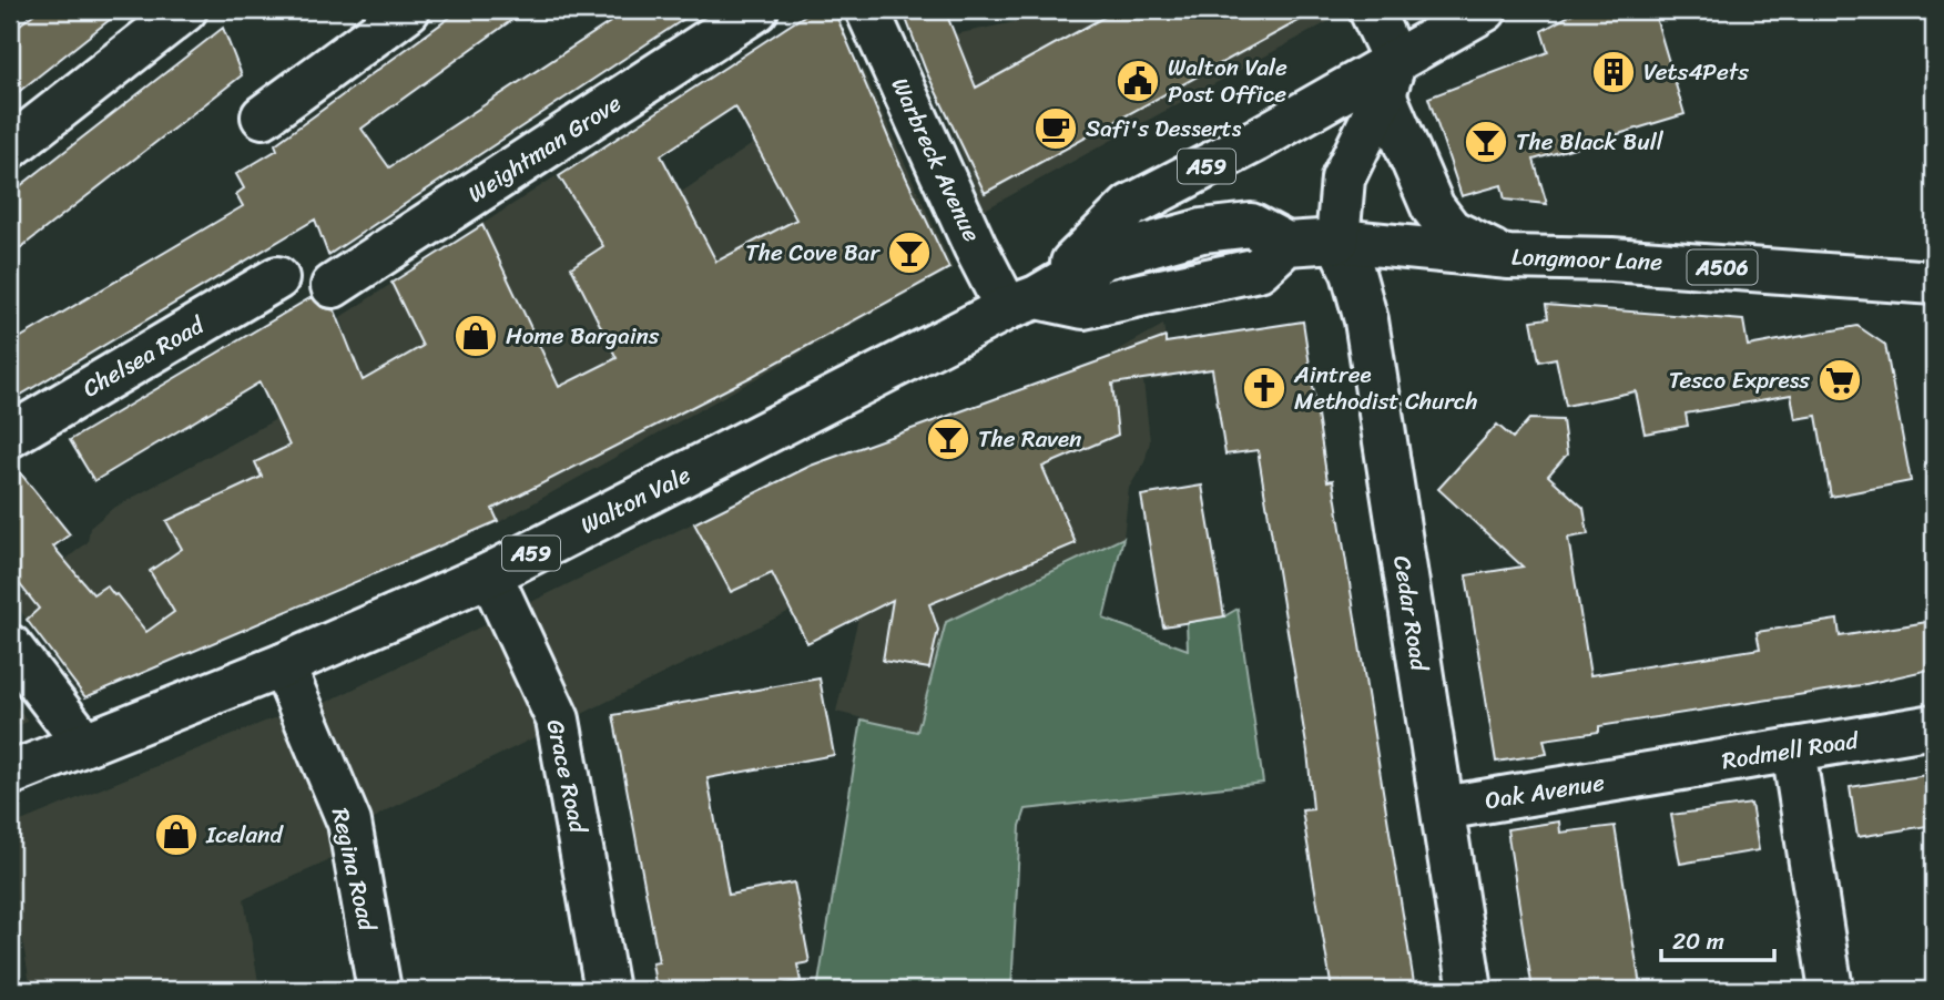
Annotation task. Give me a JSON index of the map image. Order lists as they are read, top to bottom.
{
  "streets": {
    "main road": [
      "Weightman Grove",
      "Warbreck Avenue",
      "A59",
      "Longmoor Lane",
      "A506",
      "Chelsea Road",
      "Walton Vale",
      "Cedar Road",
      "Rodmell Road",
      "Grace Road",
      "Oak Avenue",
      "Regina Road"
    ]
  },
  "crossings": [
    ["Warbreck Avenue", "A59"],
    ["Warbreck Avenue", "Longmoor Lane"],
    ["Warbreck Avenue", "Walton Vale"],
    ["A59", "Longmoor Lane"],
    ["A59", "A506"],
    ["A59", "Walton Vale"],
    ["Longmoor Lane", "A506"],
    ["Longmoor Lane", "Walton Vale"],
    ["Longmoor Lane", "Cedar Road"],
    ["Walton Vale", "Grace Road"],
    ["Walton Vale", "Regina Road"],
    ["Cedar Road", "Oak Avenue"],
    ["Rodmell Road", "Oak Avenue"]
  ],
  "places": {
    "building": ["Vets4Pets"],
    "public building": ["Walton Vale Post Office"],
    "cafe": ["Safi's Desserts"],
    "bar": ["The Black Bull", "The Cove Bar", "The Raven"],
    "shop": ["Home Bargains", "Iceland"],
    "supermarket": ["Tesco Express"],
    "church": ["Aintree Methodist Church"]
  },
  "scale_bar": "20 m"
}
